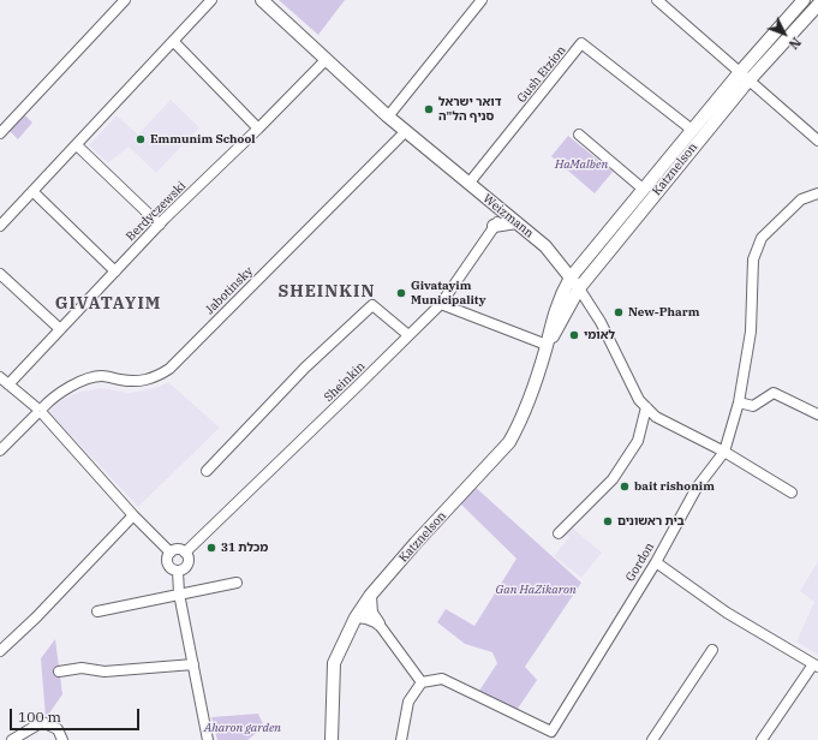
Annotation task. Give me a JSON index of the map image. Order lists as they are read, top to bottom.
{
  "streets": {
    "street": [
      "Gush Etzion",
      "Katznelson",
      "Berdyczewski",
      "Weizmann",
      "Jabotinsky",
      "Sheinkin",
      "Gordon"
    ]
  },
  "crossings": [
    ["Gush Etzion", "Katznelson"],
    ["Gush Etzion", "Weizmann"],
    ["Katznelson", "Weizmann"],
    ["Berdyczewski", "Weizmann"],
    ["Weizmann", "Jabotinsky"],
    ["Weizmann", "Sheinkin"],
    ["Weizmann", "Gordon"]
  ],
  "districts": ["SHEINKIN", "GIVATAYIM"],
  "parks": ["HaMalben", "Gan HaZikaron", "Aharon garden"],
  "places": [
    "דואר ישראל סניף הל\"ה",
    "Emmunim School",
    "Givatayim Municipality",
    "New-Pharm",
    "לאומי",
    "bait rishonim",
    "בית ראשונים",
    "מכלת 31"
  ],
  "scale_bar": "100 m",
  "north": "bottom right"
}
